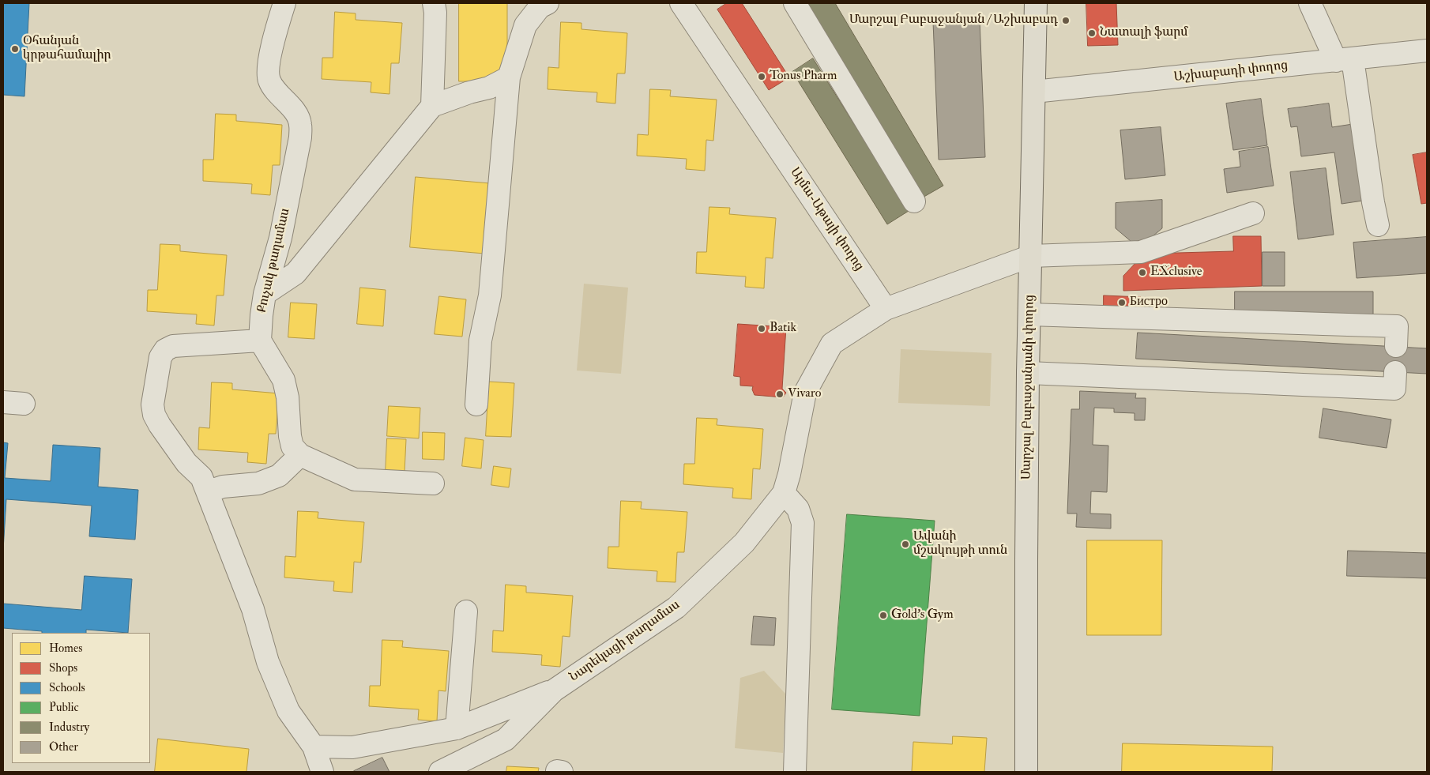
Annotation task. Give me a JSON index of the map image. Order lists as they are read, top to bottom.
{
  "streets": {
    "main road": ["Մարշալ Բաբաջանյանի փողոց"],
    "street": [
      "Աշխաբադի փողոց",
      "Ալմա-Աթայի փողոց",
      "Քուչակ թաղամաս",
      "Նարեկացի թաղամաս"
    ]
  },
  "crossings": [
    ["Աշխաբադի փողոց", "Մարշալ Բաբաջանյանի փողոց"],
    ["Ալմա-Աթայի փողոց", "Նարեկացի թաղամաս"]
  ],
  "places": [
    "Մարշալ Բաբաջանյան / Աշխաբադ",
    "Նատալի ֆարմ",
    "Օհանյան կրթահամալիր",
    "Tonus Pharm",
    "EXclusive",
    "Бистро",
    "Batik",
    "Vivaro",
    "Ավանի մշակույթի տուն",
    "Gold's Gym"
  ],
  "legend": [
    "Homes",
    "Shops",
    "Schools",
    "Public",
    "Industry",
    "Other"
  ]
}
